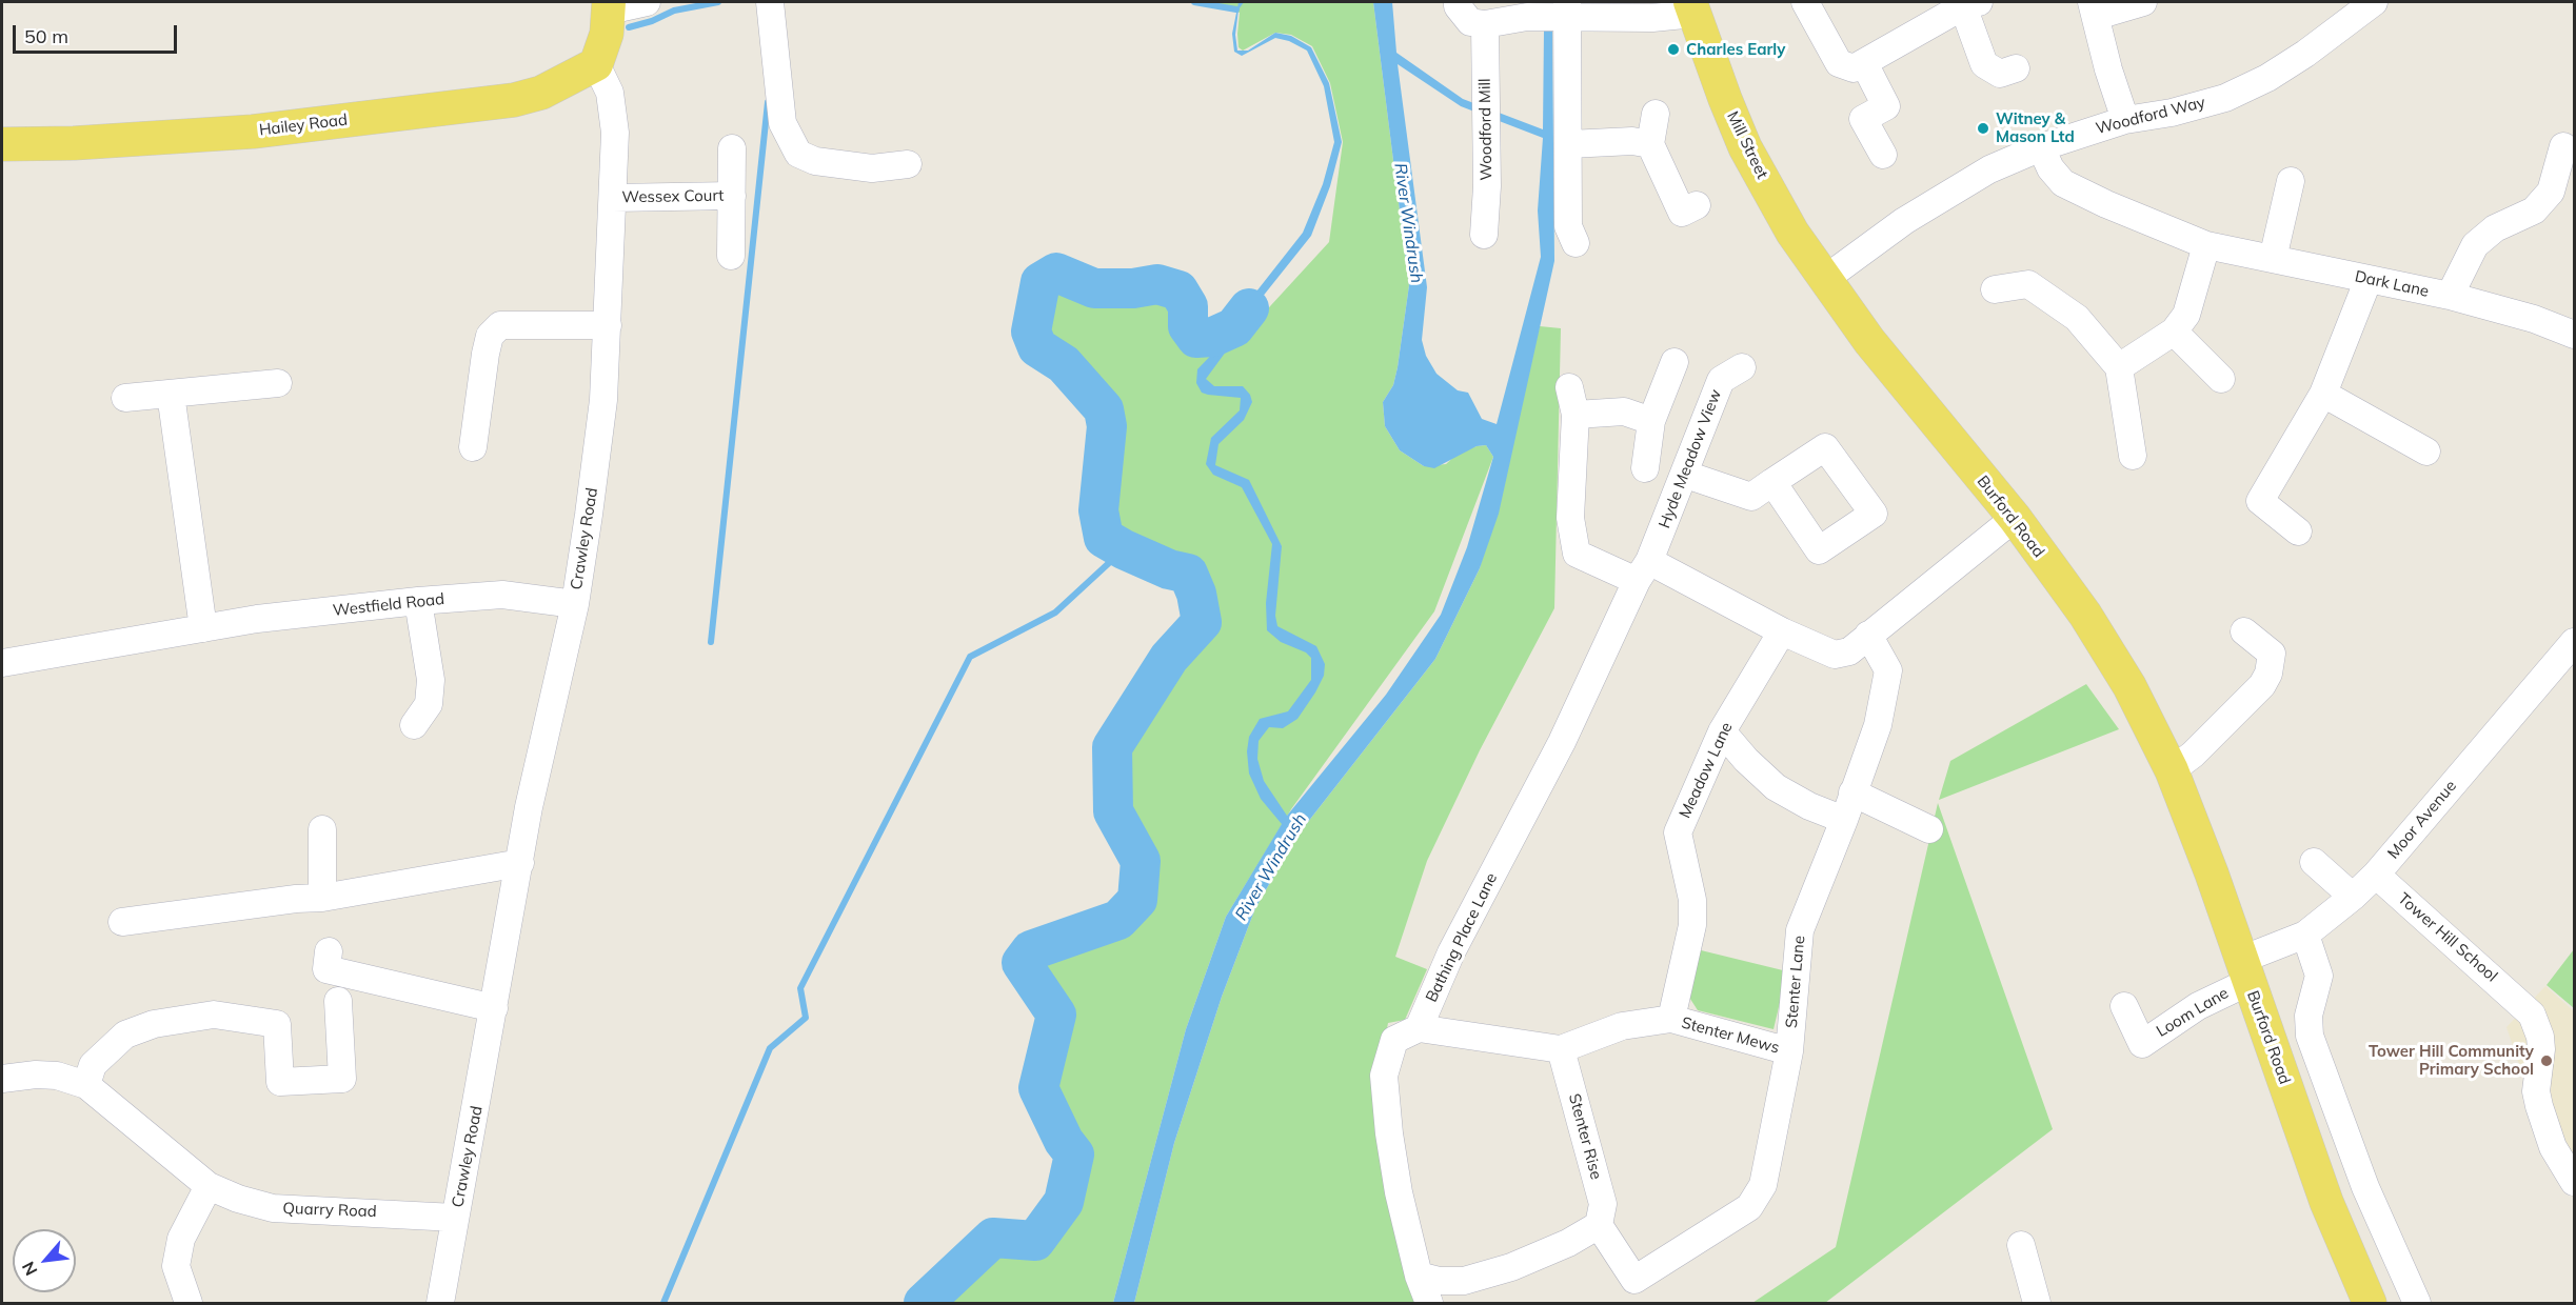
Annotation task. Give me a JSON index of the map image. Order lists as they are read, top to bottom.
{
  "streets": {
    "main road": ["Hailey Road", "Mill Street", "Burford Road"],
    "street": [
      "Woodford Way",
      "Woodford Mill",
      "Wessex Court",
      "Dark Lane",
      "Hyde Meadow View",
      "Crawley Road",
      "Westfield Road",
      "Meadow Lane",
      "Moor Avenue",
      "Bathing Place Lane",
      "Tower Hill School",
      "Stenter Lane",
      "Loom Lane",
      "Stenter Mews",
      "Stenter Rise",
      "Quarry Road"
    ]
  },
  "crossings": [
    ["Woodford Way", "Mill Street"],
    ["Woodford Way", "Dark Lane"],
    ["Woodford Way", "Burford Road"],
    ["Hailey Road", "Crawley Road"],
    ["Mill Street", "Burford Road"],
    ["Wessex Court", "Crawley Road"],
    ["Hyde Meadow View", "Bathing Place Lane"],
    ["Burford Road", "Moor Avenue"],
    ["Burford Road", "Loom Lane"],
    ["Crawley Road", "Westfield Road"],
    ["Crawley Road", "Quarry Road"],
    ["Meadow Lane", "Stenter Mews"],
    ["Moor Avenue", "Tower Hill School"],
    ["Moor Avenue", "Loom Lane"],
    ["Stenter Lane", "Stenter Mews"],
    ["Stenter Lane", "Stenter Rise"]
  ],
  "water": ["River Windrush"],
  "places": ["Charles Early", "Witney & Mason Ltd", "Tower Hill Community Primary School"],
  "scale_bar": "50 m",
  "north": "bottom left"
}
